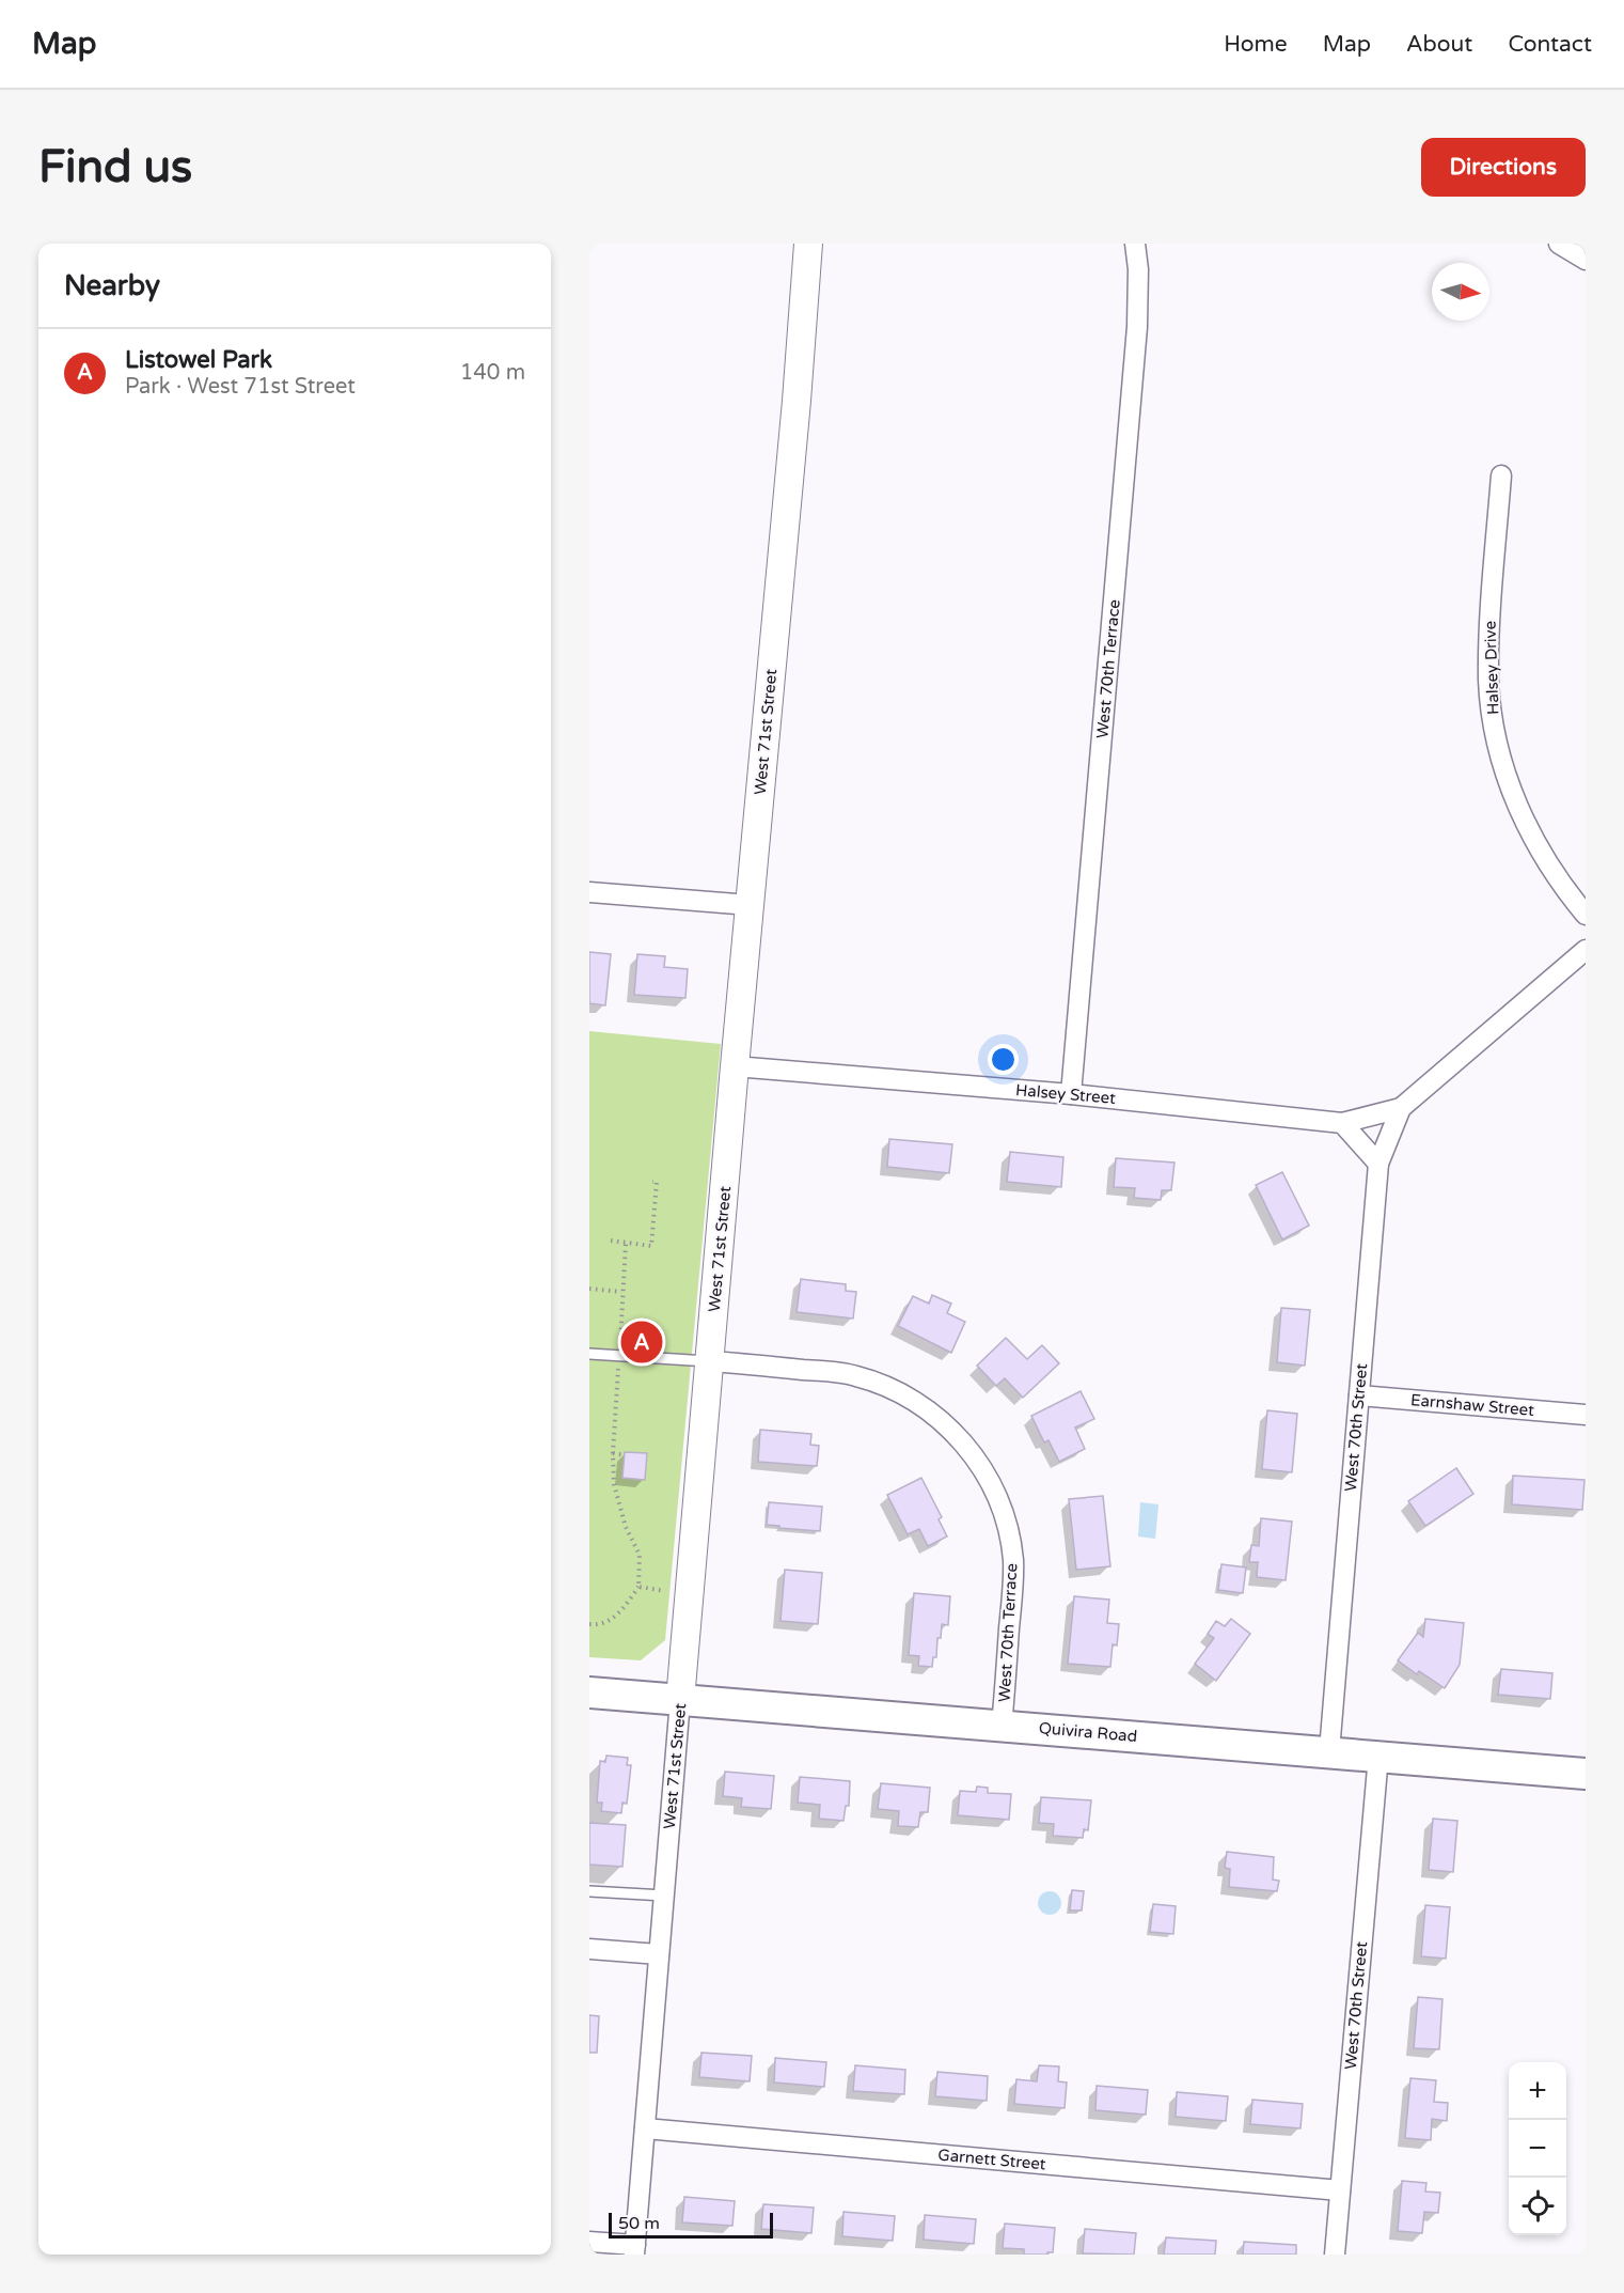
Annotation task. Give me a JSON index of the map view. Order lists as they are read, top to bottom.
{
  "streets": {
    "main road": ["Quivira Road"],
    "street": [
      "Halsey Drive",
      "West 70th Terrace",
      "West 71st Street",
      "Halsey Street",
      "Earnshaw Street",
      "West 70th Street",
      "Garnett Street"
    ]
  },
  "crossings": [
    ["West 70th Terrace", "West 71st Street"],
    ["West 70th Terrace", "Halsey Street"],
    ["West 70th Terrace", "Quivira Road"],
    ["West 71st Street", "Halsey Street"],
    ["West 71st Street", "Quivira Road"],
    ["West 71st Street", "Garnett Street"],
    ["Halsey Street", "West 70th Street"],
    ["Earnshaw Street", "West 70th Street"],
    ["West 70th Street", "Quivira Road"],
    ["West 70th Street", "Garnett Street"]
  ],
  "scale_bar": "50 m",
  "north": "right",
  "page": {
    "header": "Map",
    "nav": [
      "Home",
      "Map",
      "About",
      "Contact"
    ],
    "buttons": "Directions",
    "title": "Find us",
    "heading": "Nearby",
    "list": [
      {
        "mark": "A",
        "name": "Listowel Park",
        "note": "Park · West 71st Street",
        "value": "140 m"
      }
    ],
    "pins": "A",
    "map_buttons": ["+", "−"],
    "scale": "50 m"
  }
}
